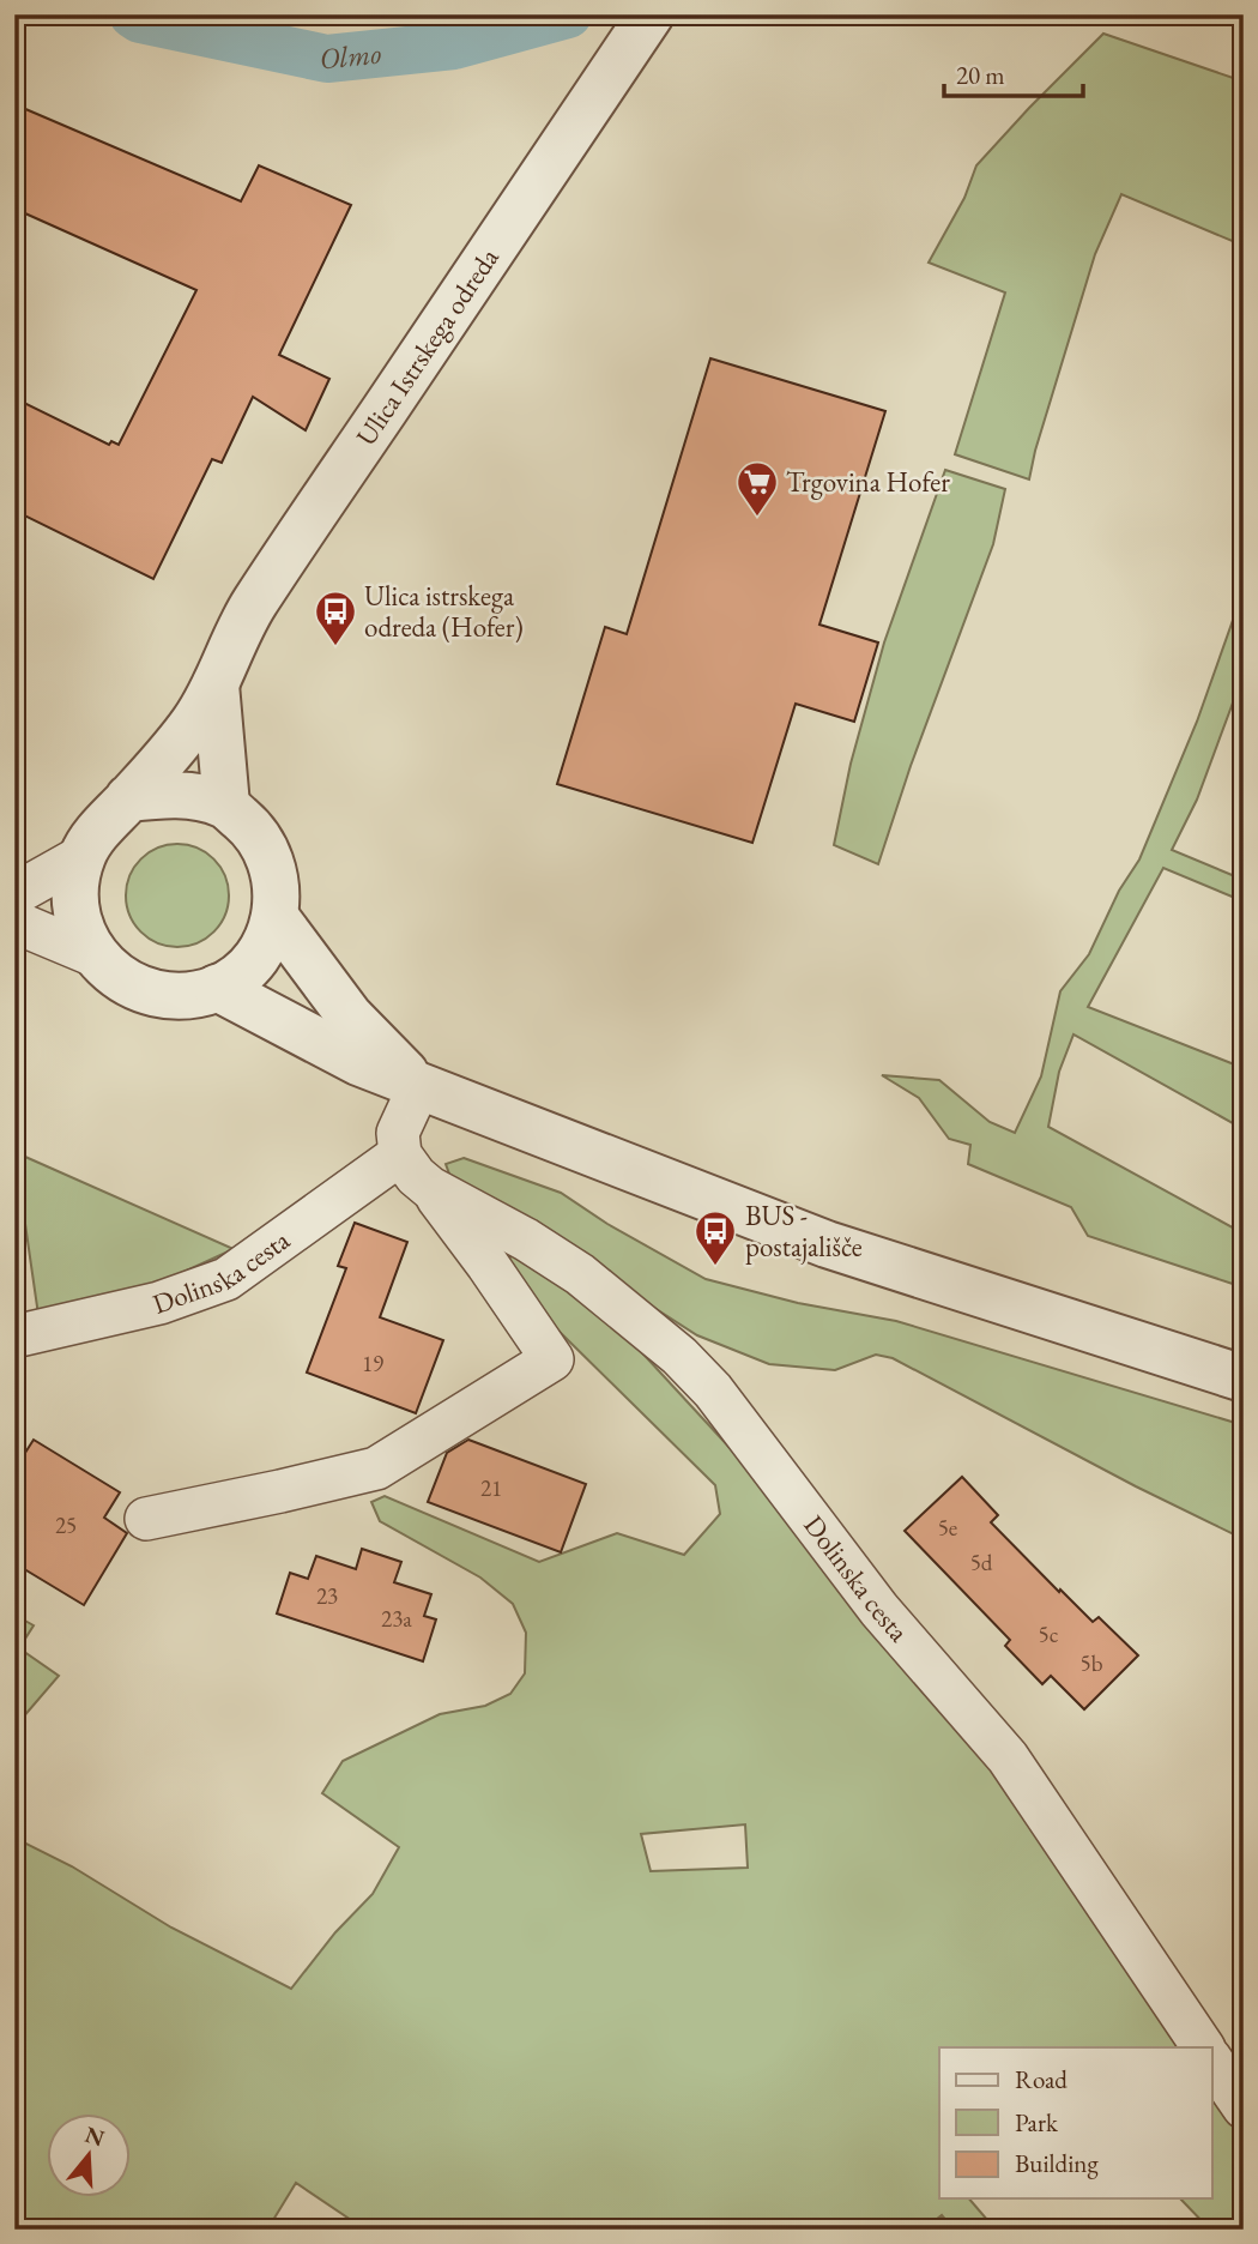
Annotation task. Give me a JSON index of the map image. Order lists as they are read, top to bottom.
{
  "streets": {
    "street": ["Ulica Istrskega odreda", "Dolinska cesta"]
  },
  "water": ["Olmo"],
  "places": {
    "supermarket": ["Trgovina Hofer"],
    "bus stop": ["Ulica istrskega odreda (Hofer)", "BUS - postajališče"]
  },
  "house_numbers": [
    "19",
    "21",
    "25",
    "5e",
    "5d",
    "23",
    "23a",
    "5c",
    "5b"
  ],
  "legend": ["Road", "Park", "Building"],
  "scale_bar": "20 m",
  "north": "top"
}
